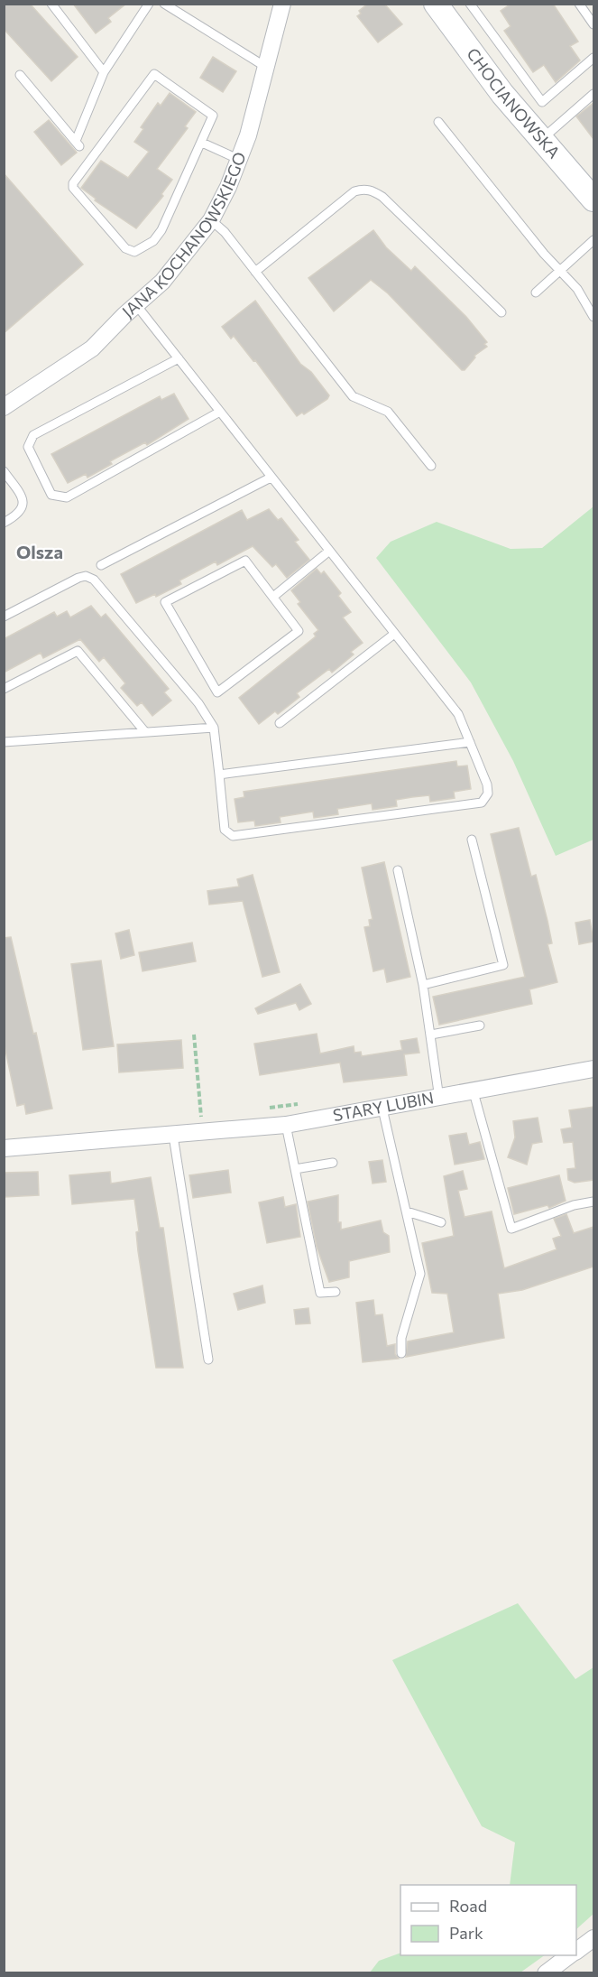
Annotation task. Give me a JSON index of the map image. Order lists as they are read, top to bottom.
{
  "streets": {
    "street": ["CHOCIANOWSKA", "JANA KOCHANOWSKIEGO", "STARY LUBIN"]
  },
  "districts": ["Olsza"],
  "legend": ["Road", "Park"]
}
